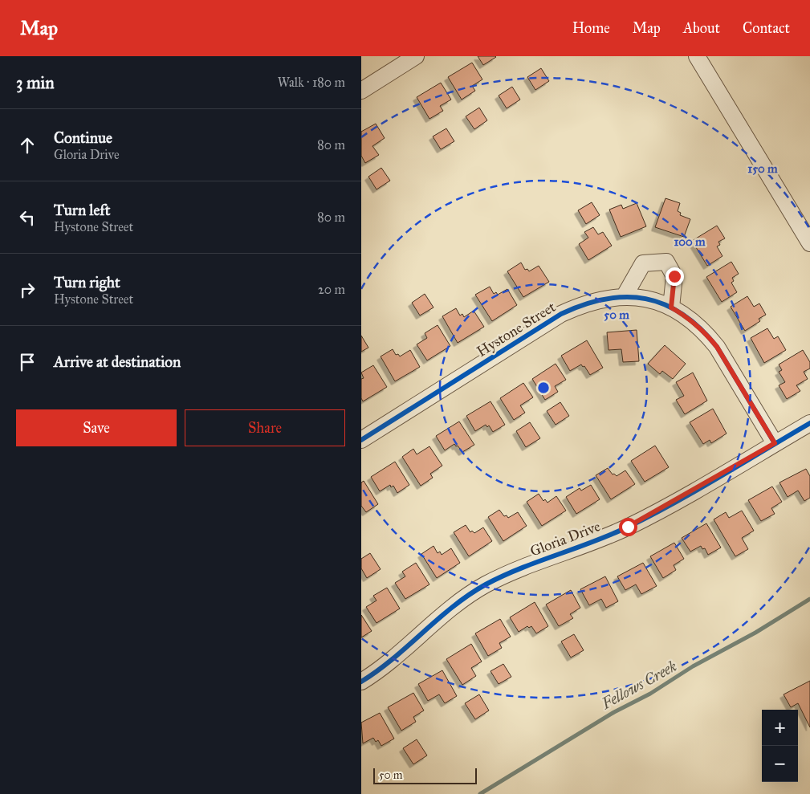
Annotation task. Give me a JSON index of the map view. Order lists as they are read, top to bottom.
{
  "streets": {
    "street": ["Hystone Street", "Gloria Drive"]
  },
  "crossings": [
    ["Hystone Street", "Gloria Drive"]
  ],
  "water": ["Fellows Creek"],
  "scale_bar": "50 m",
  "page": {
    "header": "Map",
    "nav": [
      "Home",
      "Map",
      "About",
      "Contact"
    ],
    "heading": ["3 min", "Walk · 180 m"],
    "list": [
      ["Continue", "Gloria Drive", "80 m"],
      ["Turn left", "Hystone Street", "80 m"],
      ["Turn right", "Hystone Street", "20 m"],
      "Arrive at destination"
    ],
    "buttons": ["Save", "Share"],
    "map_buttons": ["+", "−"],
    "scale": "50 m"
  },
  "rings": ["150 m", "100 m", "50 m"]
}
